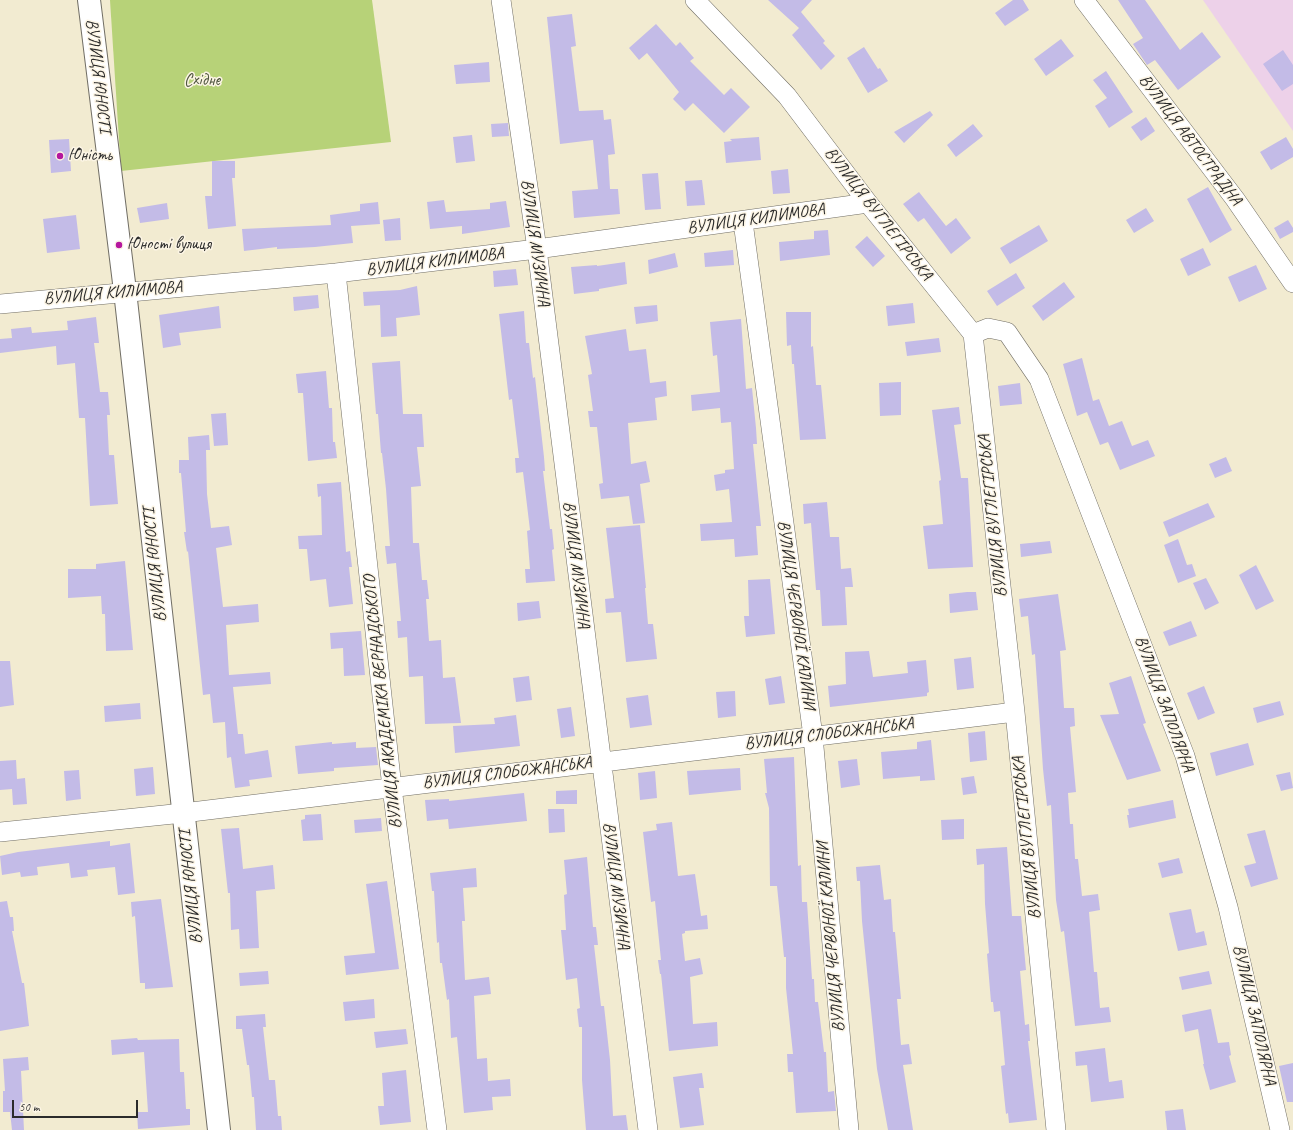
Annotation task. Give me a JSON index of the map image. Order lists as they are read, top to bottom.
{
  "streets": {
    "street": [
      "ВУЛИЦЯ ЮНОСТІ",
      "ВУЛИЦЯ АВТОСТРАДНА",
      "ВУЛИЦЯ ВУГЛЕГІРСЬКА",
      "ВУЛИЦЯ КИЛИМОВА",
      "ВУЛИЦЯ МУЗИЧНА",
      "ВУЛИЦЯ ЧЕРВОНОЇ КАЛИНИ",
      "ВУЛИЦЯ АКАДЕМІКА ВЕРНАДСЬКОГО",
      "ВУЛИЦЯ ЗАПОЛЯРНА",
      "ВУЛИЦЯ СЛОБОЖАНСЬКА"
    ]
  },
  "crossings": [
    ["ВУЛИЦЯ ЮНОСТІ", "ВУЛИЦЯ КИЛИМОВА"],
    ["ВУЛИЦЯ ЮНОСТІ", "ВУЛИЦЯ СЛОБОЖАНСЬКА"],
    ["ВУЛИЦЯ ВУГЛЕГІРСЬКА", "ВУЛИЦЯ КИЛИМОВА"],
    ["ВУЛИЦЯ ВУГЛЕГІРСЬКА", "ВУЛИЦЯ ЗАПОЛЯРНА"],
    ["ВУЛИЦЯ ВУГЛЕГІРСЬКА", "ВУЛИЦЯ СЛОБОЖАНСЬКА"],
    ["ВУЛИЦЯ КИЛИМОВА", "ВУЛИЦЯ МУЗИЧНА"],
    ["ВУЛИЦЯ КИЛИМОВА", "ВУЛИЦЯ ЧЕРВОНОЇ КАЛИНИ"],
    ["ВУЛИЦЯ КИЛИМОВА", "ВУЛИЦЯ АКАДЕМІКА ВЕРНАДСЬКОГО"],
    ["ВУЛИЦЯ МУЗИЧНА", "ВУЛИЦЯ СЛОБОЖАНСЬКА"],
    ["ВУЛИЦЯ ЧЕРВОНОЇ КАЛИНИ", "ВУЛИЦЯ СЛОБОЖАНСЬКА"],
    ["ВУЛИЦЯ АКАДЕМІКА ВЕРНАДСЬКОГО", "ВУЛИЦЯ СЛОБОЖАНСЬКА"]
  ],
  "parks": ["Східне"],
  "places": ["Юність", "Юності вулиця"],
  "scale_bar": "50 m"
}
